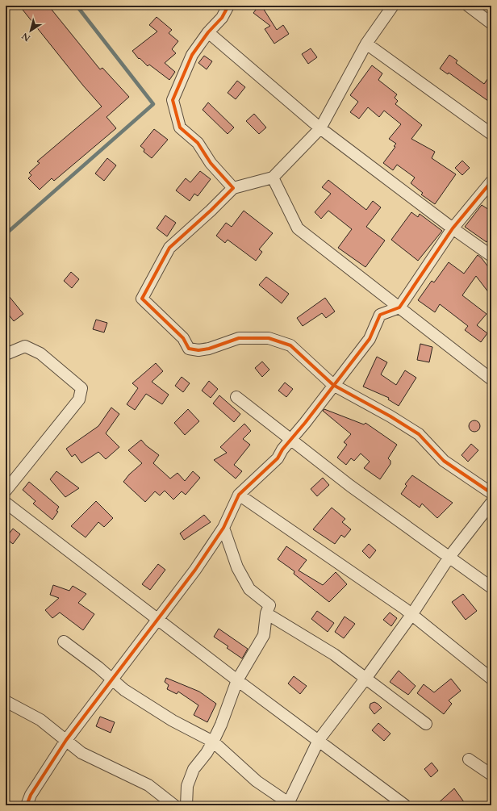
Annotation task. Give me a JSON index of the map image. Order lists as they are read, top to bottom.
{
  "north": "bottom left"
}
